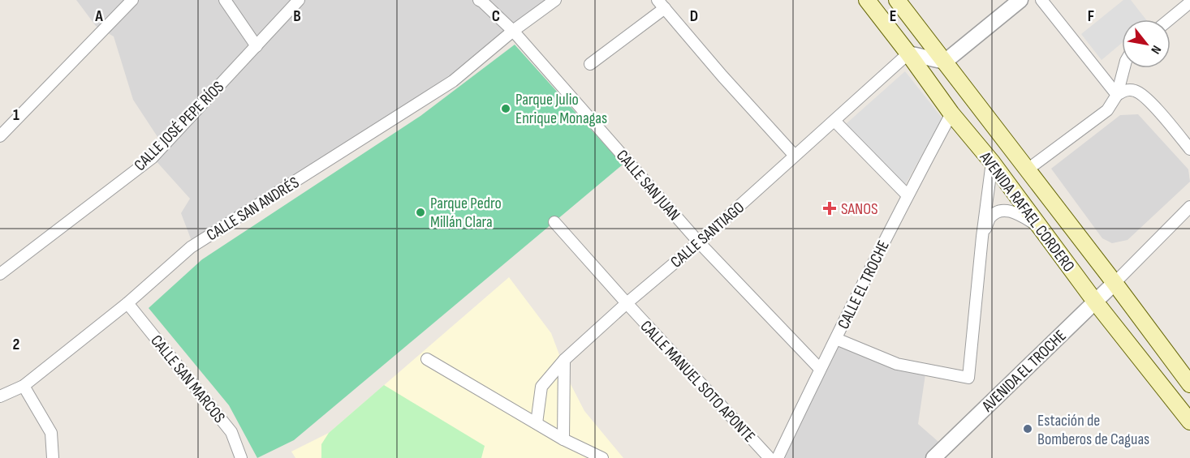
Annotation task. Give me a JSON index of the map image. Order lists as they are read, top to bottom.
{
  "streets": {
    "main road": ["AVENIDA RAFAEL CORDERO"],
    "street": [
      "CALLE JOSÉ PEPE RÍOS",
      "CALLE SAN JUAN",
      "CALLE SAN ANDRÉS",
      "CALLE SANTIAGO",
      "CALLE EL TROCHE",
      "AVENIDA EL TROCHE",
      "CALLE SAN MARCOS",
      "CALLE MANUEL SOTO APONTE"
    ]
  },
  "crossings": [
    ["CALLE SAN JUAN", "CALLE SAN ANDRÉS"],
    ["CALLE SAN JUAN", "CALLE SANTIAGO"],
    ["CALLE SAN JUAN", "CALLE EL TROCHE"],
    ["CALLE SAN ANDRÉS", "CALLE SAN MARCOS"],
    ["AVENIDA RAFAEL CORDERO", "CALLE SANTIAGO"],
    ["AVENIDA RAFAEL CORDERO", "CALLE EL TROCHE"],
    ["AVENIDA RAFAEL CORDERO", "AVENIDA EL TROCHE"],
    ["CALLE SANTIAGO", "CALLE MANUEL SOTO APONTE"]
  ],
  "places": {
    "other": ["Parque Julio Enrique Monagas", "Parque Pedro Millán Clara", "Estación de Bomberos de Caguas"],
    "health": ["SANOS"]
  },
  "north": "bottom right",
  "grid": {
    "columns": [
      "A",
      "B",
      "C",
      "D",
      "E",
      "F"
    ],
    "rows": ["1", "2"]
  }
}
